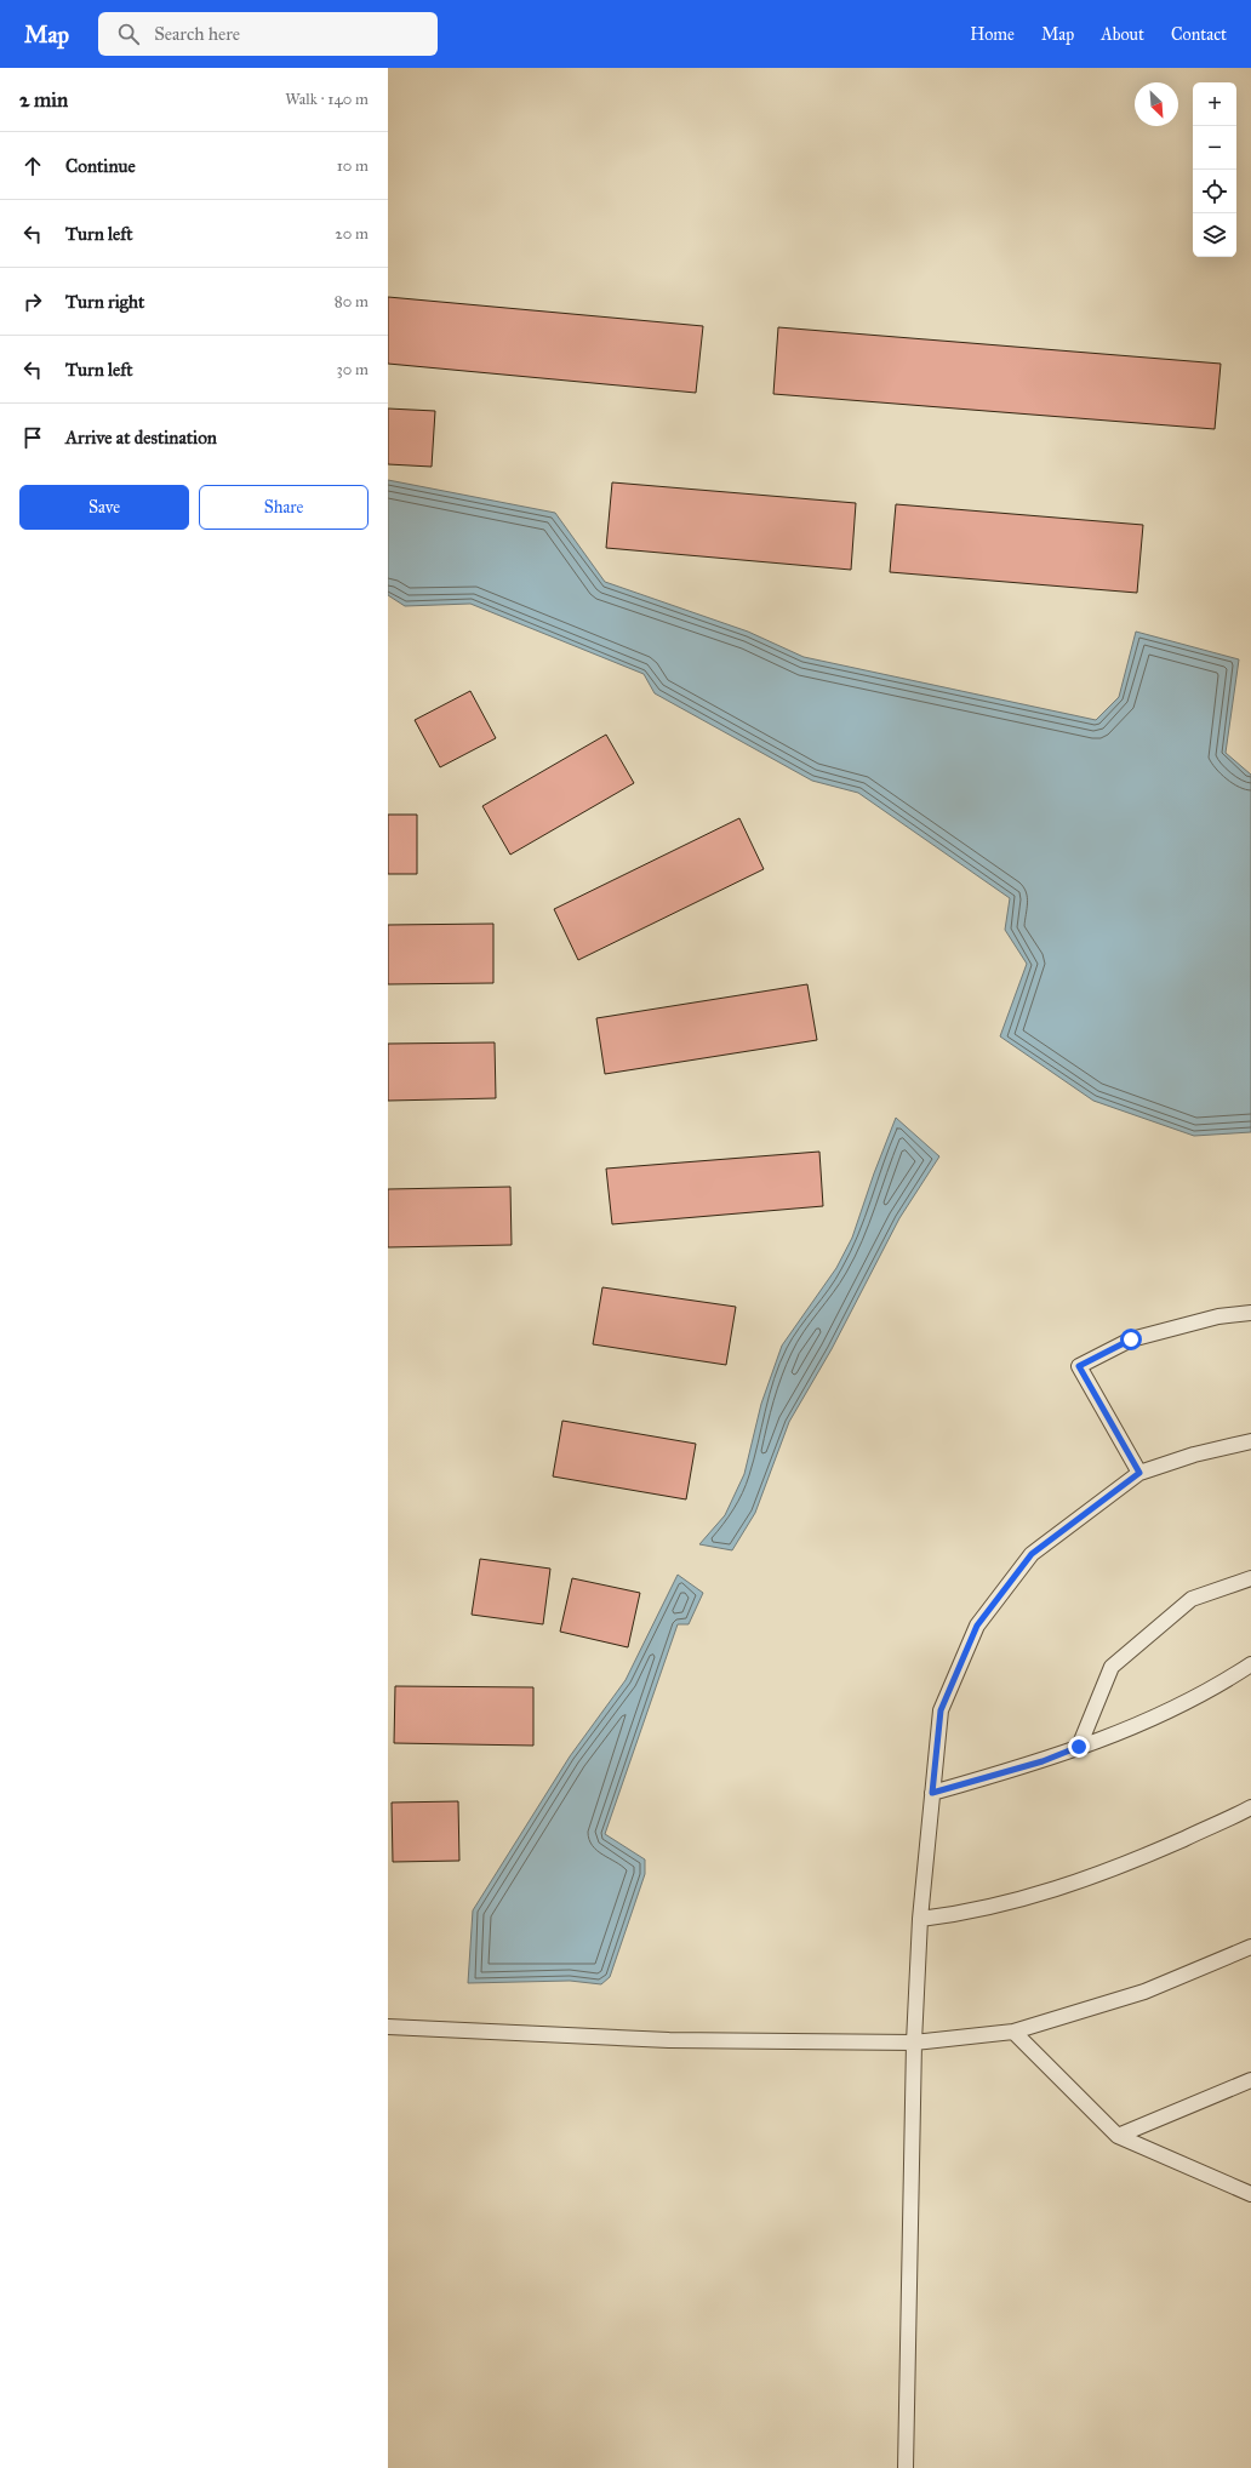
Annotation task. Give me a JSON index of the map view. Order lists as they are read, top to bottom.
{
  "north": "bottom right",
  "page": {
    "header": "Map",
    "search": "Search here",
    "nav": [
      "Home",
      "Map",
      "About",
      "Contact"
    ],
    "heading": ["2 min", "Walk · 140 m"],
    "map_buttons": ["+", "−"],
    "list": [
      ["Continue", "10 m"],
      ["Turn left", "20 m"],
      ["Turn right", "80 m"],
      ["Turn left", "30 m"],
      "Arrive at destination"
    ],
    "buttons": ["Save", "Share"]
  }
}
